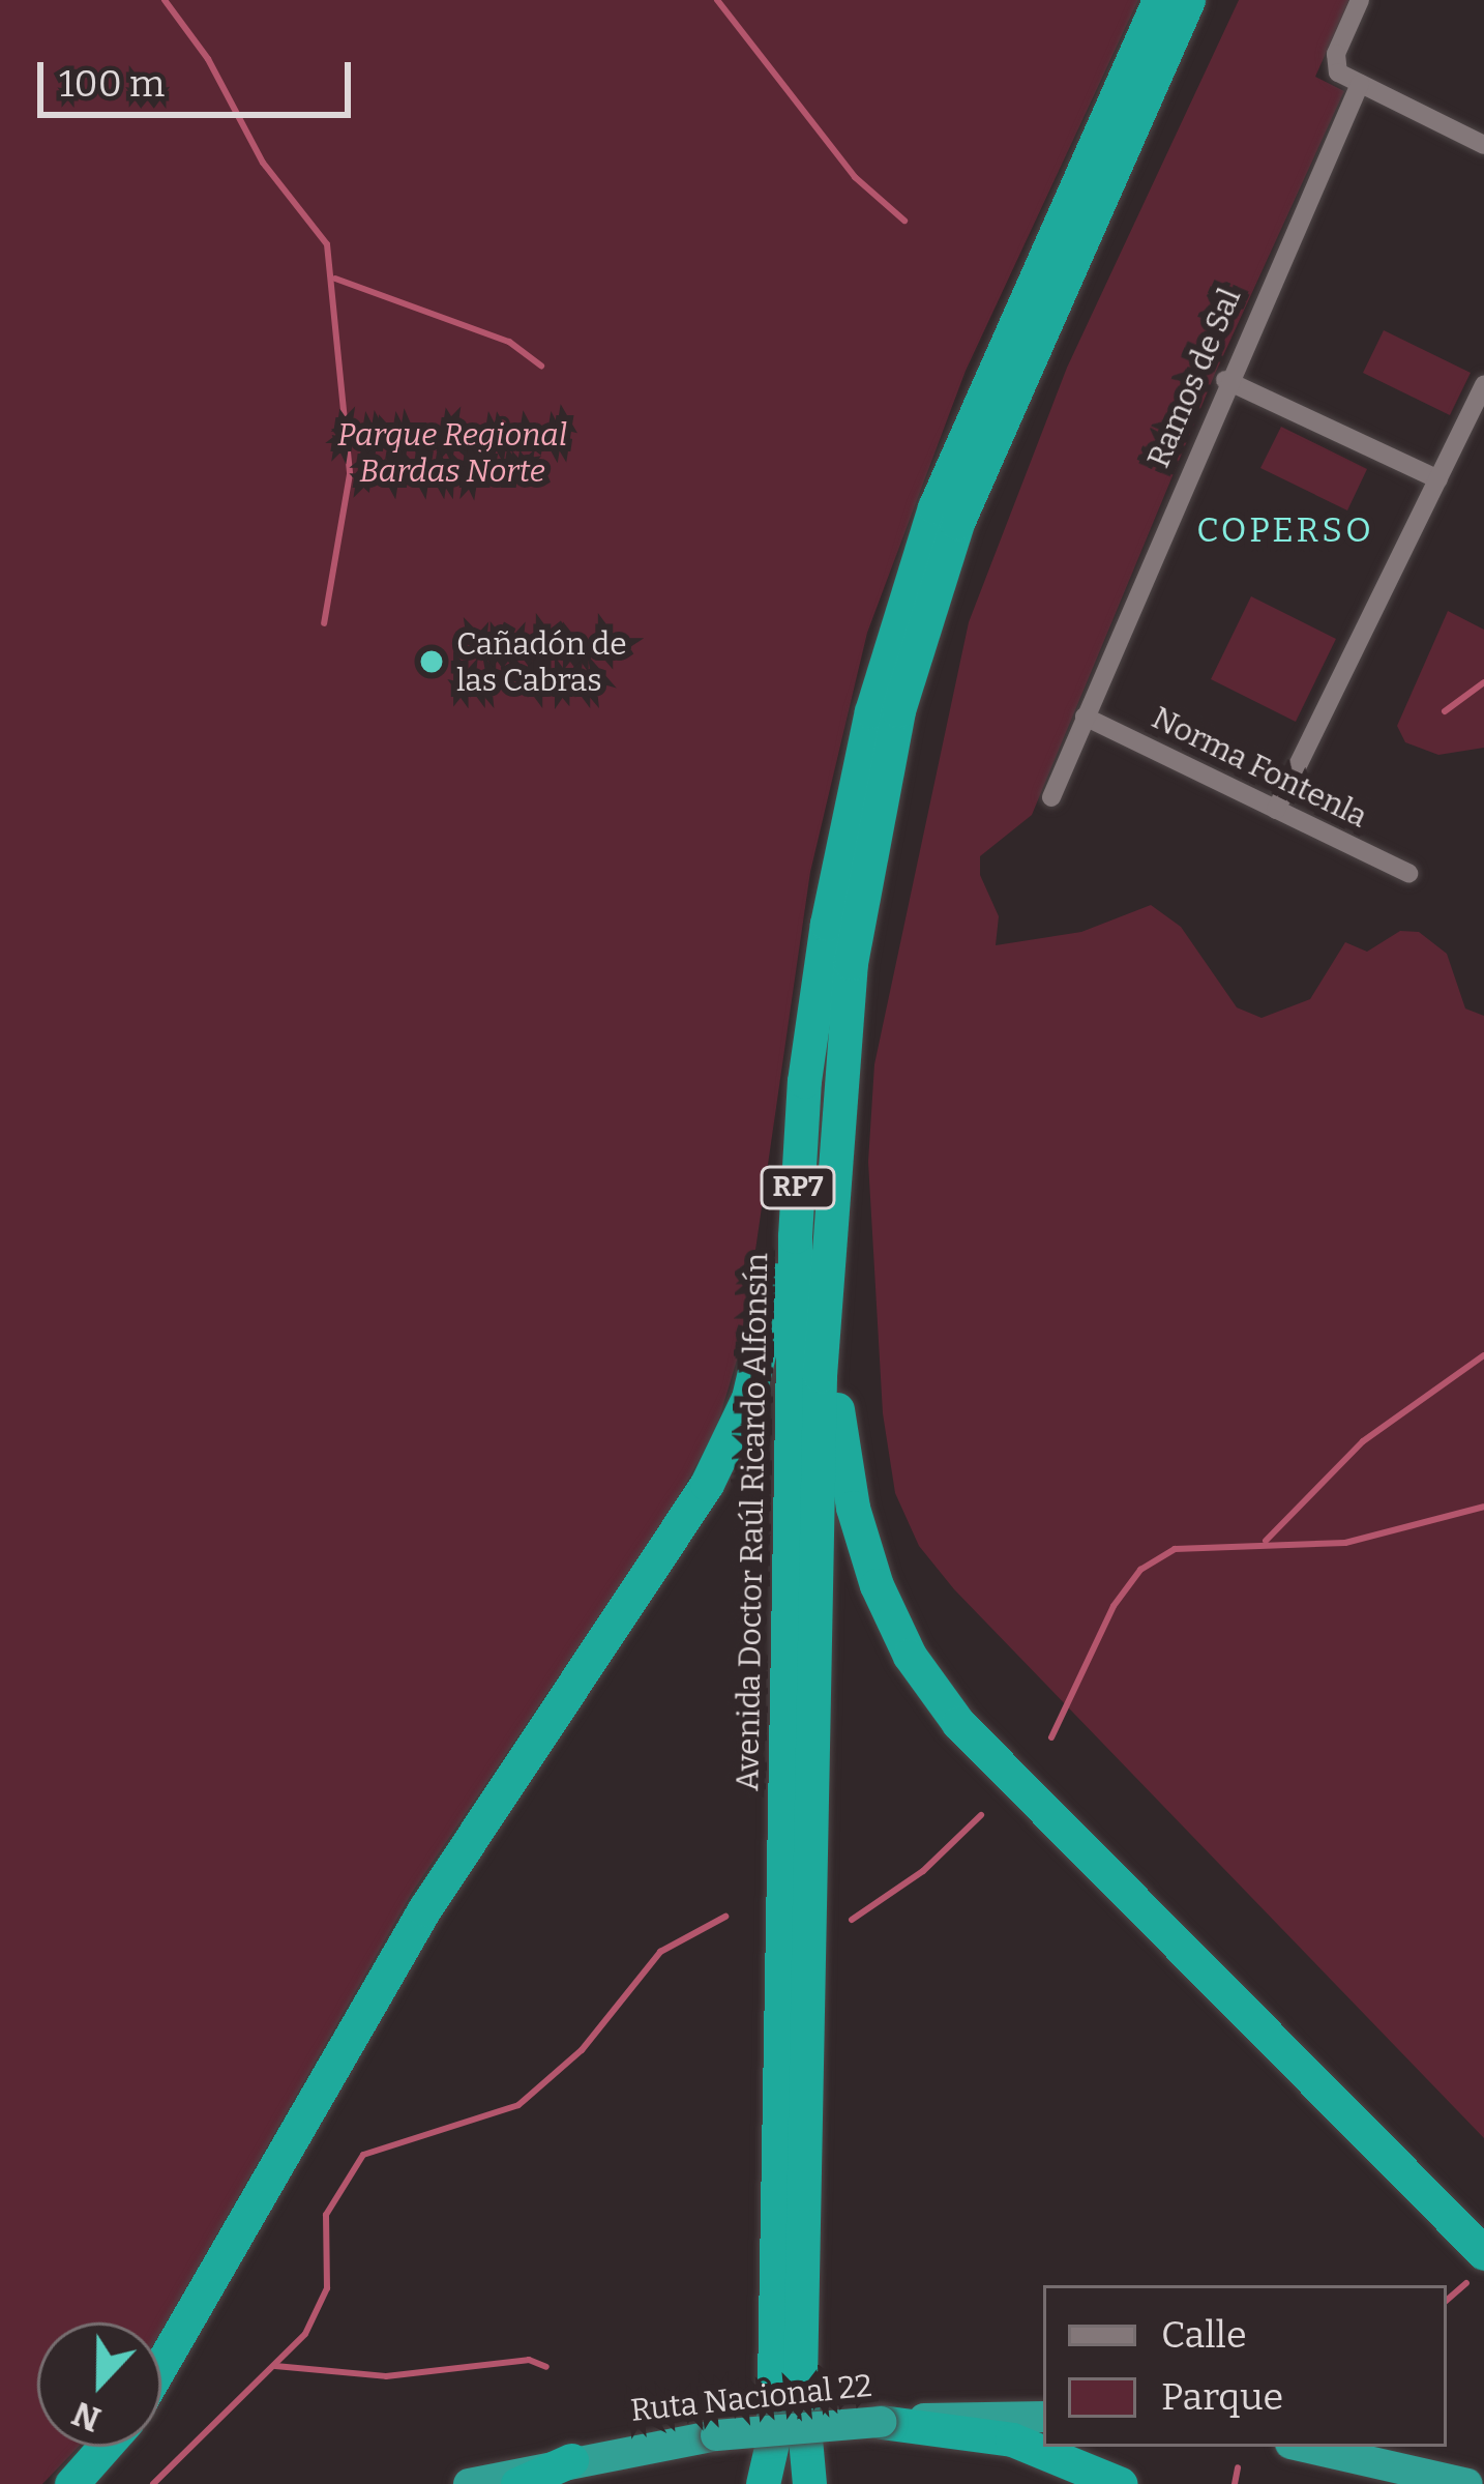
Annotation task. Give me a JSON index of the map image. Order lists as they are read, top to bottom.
{
  "streets": {
    "highway": ["RP7", "Avenida Doctor Raúl Ricardo Alfonsín", "Ruta Nacional 22"],
    "street": ["Ramos de Sal", "Norma Fontenla"]
  },
  "crossings": [
    ["Ramos de Sal", "Norma Fontenla"],
    ["RP7", "Avenida Doctor Raúl Ricardo Alfonsín"]
  ],
  "districts": ["COPERSO"],
  "parks": ["Parque Regional Bardas Norte"],
  "places": ["Cañadón de las Cabras"],
  "legend": ["Calle", "Parque"],
  "scale_bar": "100 m",
  "north": "bottom"
}
